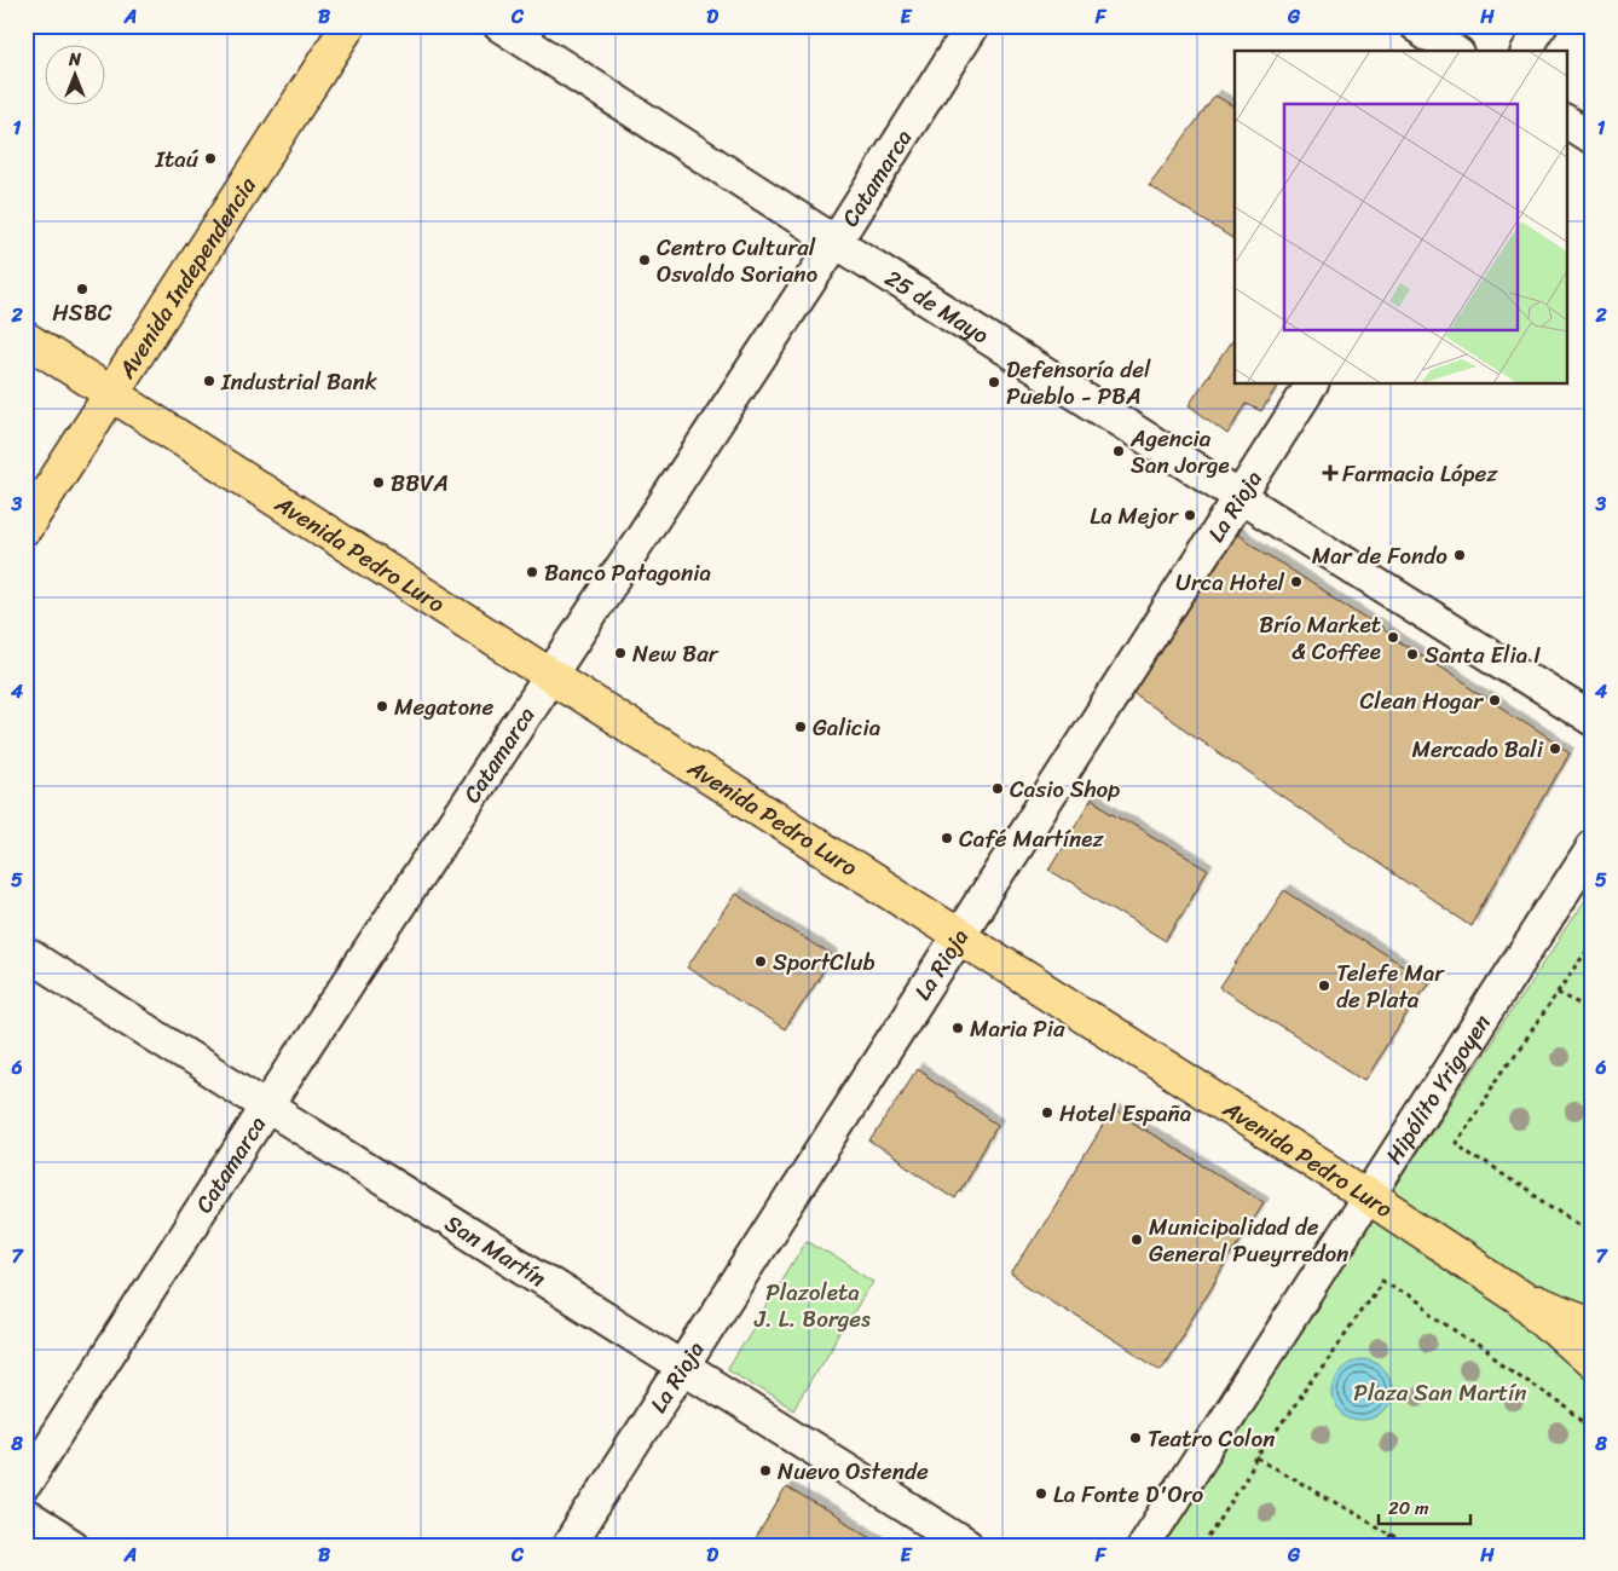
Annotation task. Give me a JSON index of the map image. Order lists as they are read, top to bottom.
{
  "streets": {
    "main road": ["Avenida Independencia", "Avenida Pedro Luro"],
    "street": [
      "Catamarca",
      "25 de Mayo",
      "La Rioja",
      "Hipólito Yrigoyen",
      "San Martín"
    ]
  },
  "crossings": [
    ["Catamarca", "25 de Mayo"],
    ["Catamarca", "Avenida Pedro Luro"],
    ["Catamarca", "San Martín"],
    ["Avenida Independencia", "Avenida Pedro Luro"],
    ["25 de Mayo", "La Rioja"],
    ["La Rioja", "Avenida Pedro Luro"],
    ["La Rioja", "San Martín"],
    ["Avenida Pedro Luro", "Hipólito Yrigoyen"]
  ],
  "parks": ["Plazoleta J. L. Borges", "Plaza San Martín"],
  "places": {
    "other": [
      "Itaú",
      "Centro Cultural Osvaldo Soriano",
      "HSBC",
      "Industrial Bank",
      "Defensoría del Pueblo - PBA",
      "Agencia San Jorge",
      "BBVA",
      "La Mejor",
      "Mar de Fondo",
      "Banco Patagonia",
      "Urca Hotel",
      "Brío Market & Coffee",
      "New Bar",
      "Santa Elia I",
      "Clean Hogar",
      "Megatone",
      "Galicia",
      "Mercado Bali",
      "Casio Shop",
      "Café Martínez",
      "SportClub",
      "Telefe Mar de Plata",
      "Maria Pia",
      "Hotel España",
      "Municipalidad de General Pueyrredon",
      "Teatro Colon",
      "Nuevo Ostende",
      "La Fonte D'Oro"
    ],
    "health": ["Farmacia López"]
  },
  "scale_bar": "20 m",
  "north": "top",
  "grid": {
    "columns": [
      "A",
      "B",
      "C",
      "D",
      "E",
      "F",
      "G",
      "H"
    ],
    "rows": [
      "1",
      "2",
      "3",
      "4",
      "5",
      "6",
      "7",
      "8"
    ]
  }
}
